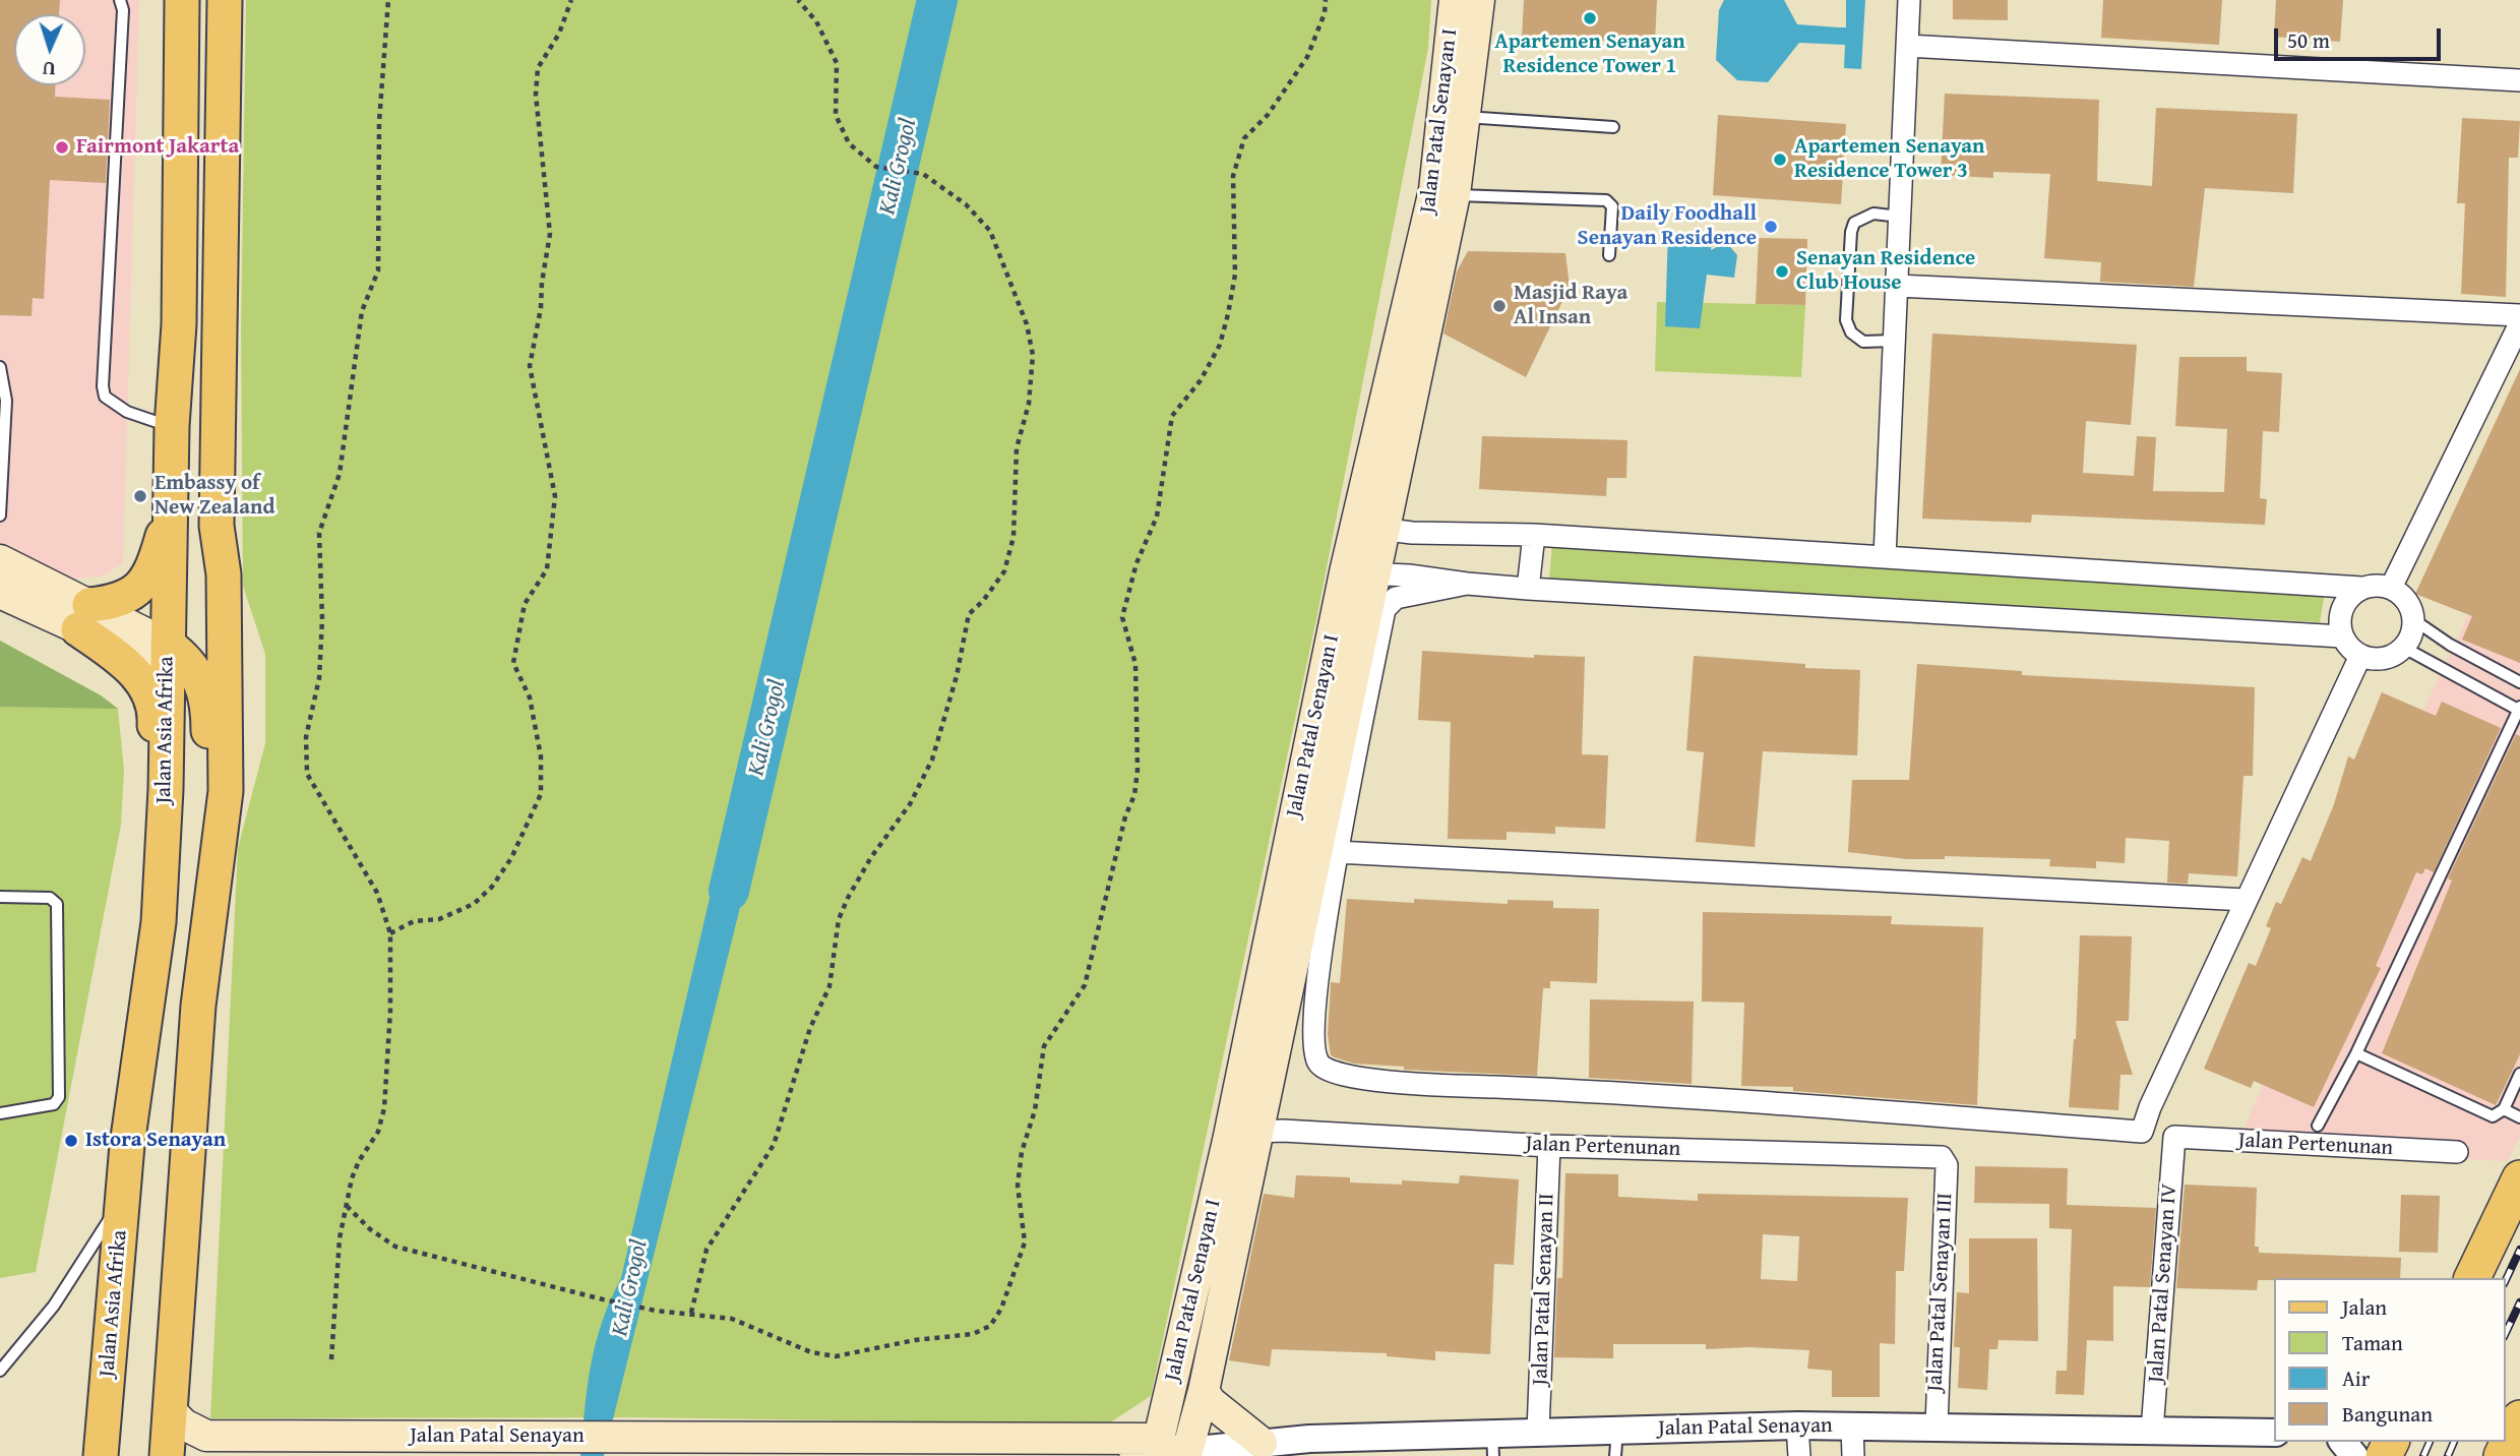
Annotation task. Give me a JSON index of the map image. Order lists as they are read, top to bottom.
{
  "streets": {
    "main road": ["Jalan Patal Senayan I", "Jalan Asia Afrika", "Jalan Patal Senayan"],
    "street": [
      "Jalan Pertenunan",
      "Jalan Patal Senayan IV",
      "Jalan Patal Senayan II",
      "Jalan Patal Senayan III"
    ]
  },
  "crossings": [
    ["Jalan Patal Senayan I", "Jalan Pertenunan"],
    ["Jalan Patal Senayan I", "Jalan Patal Senayan"],
    ["Jalan Pertenunan", "Jalan Patal Senayan IV"],
    ["Jalan Pertenunan", "Jalan Patal Senayan II"],
    ["Jalan Pertenunan", "Jalan Patal Senayan III"],
    ["Jalan Patal Senayan IV", "Jalan Patal Senayan"],
    ["Jalan Patal Senayan II", "Jalan Patal Senayan"],
    ["Jalan Patal Senayan III", "Jalan Patal Senayan"]
  ],
  "water": ["Kali Grogol"],
  "places": [
    "Apartemen Senayan Residence Tower 1",
    "Fairmont Jakarta",
    "Apartemen Senayan Residence Tower 3",
    "Daily Foodhall Senayan Residence",
    "Senayan Residence Club House",
    "Masjid Raya Al Insan",
    "Embassy of New Zealand",
    "Istora Senayan"
  ],
  "legend": [
    "Jalan",
    "Taman",
    "Air",
    "Bangunan"
  ],
  "scale_bar": "50 m",
  "north": "bottom"
}
